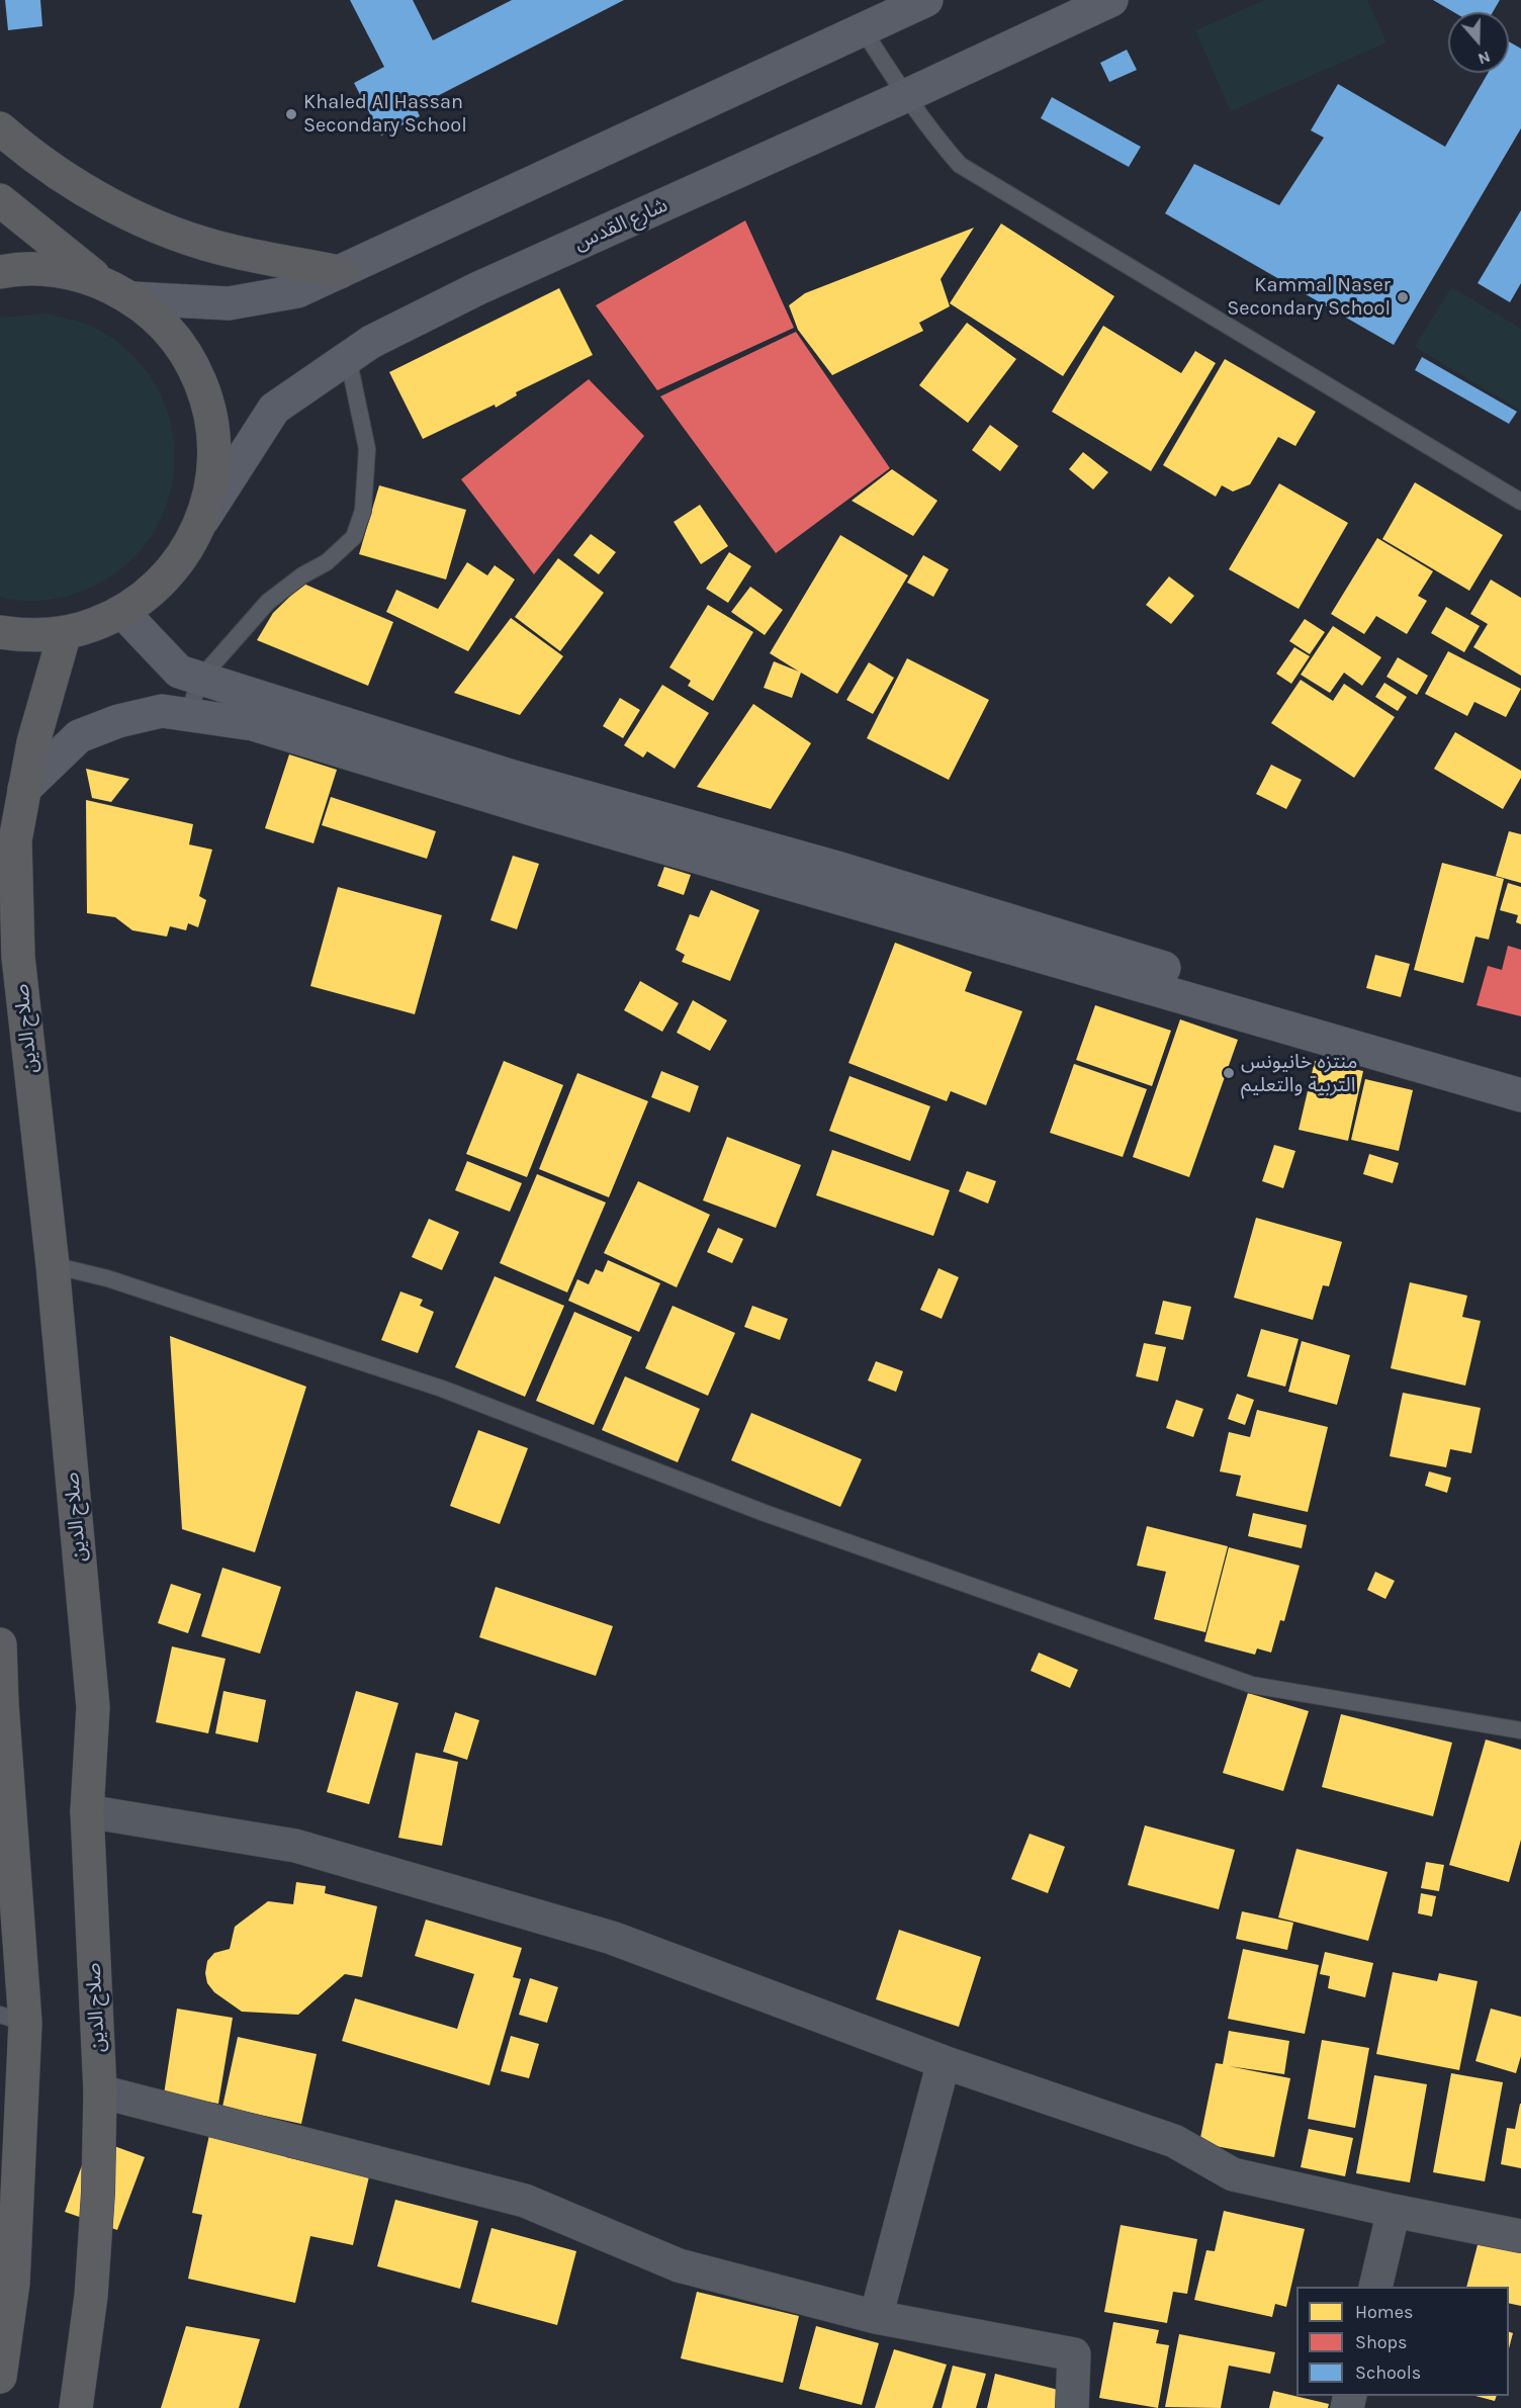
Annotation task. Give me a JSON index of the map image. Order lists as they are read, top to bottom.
{
  "streets": {
    "highway": ["صلاح الدين"],
    "main road": ["شارع القدس"]
  },
  "places": ["Khaled Al Hassan Secondary School", "Kammal Naser Secondary School", "منتزه خانيونس التربية والتعليم"],
  "legend": ["Homes", "Shops", "Schools"],
  "north": "bottom"
}
